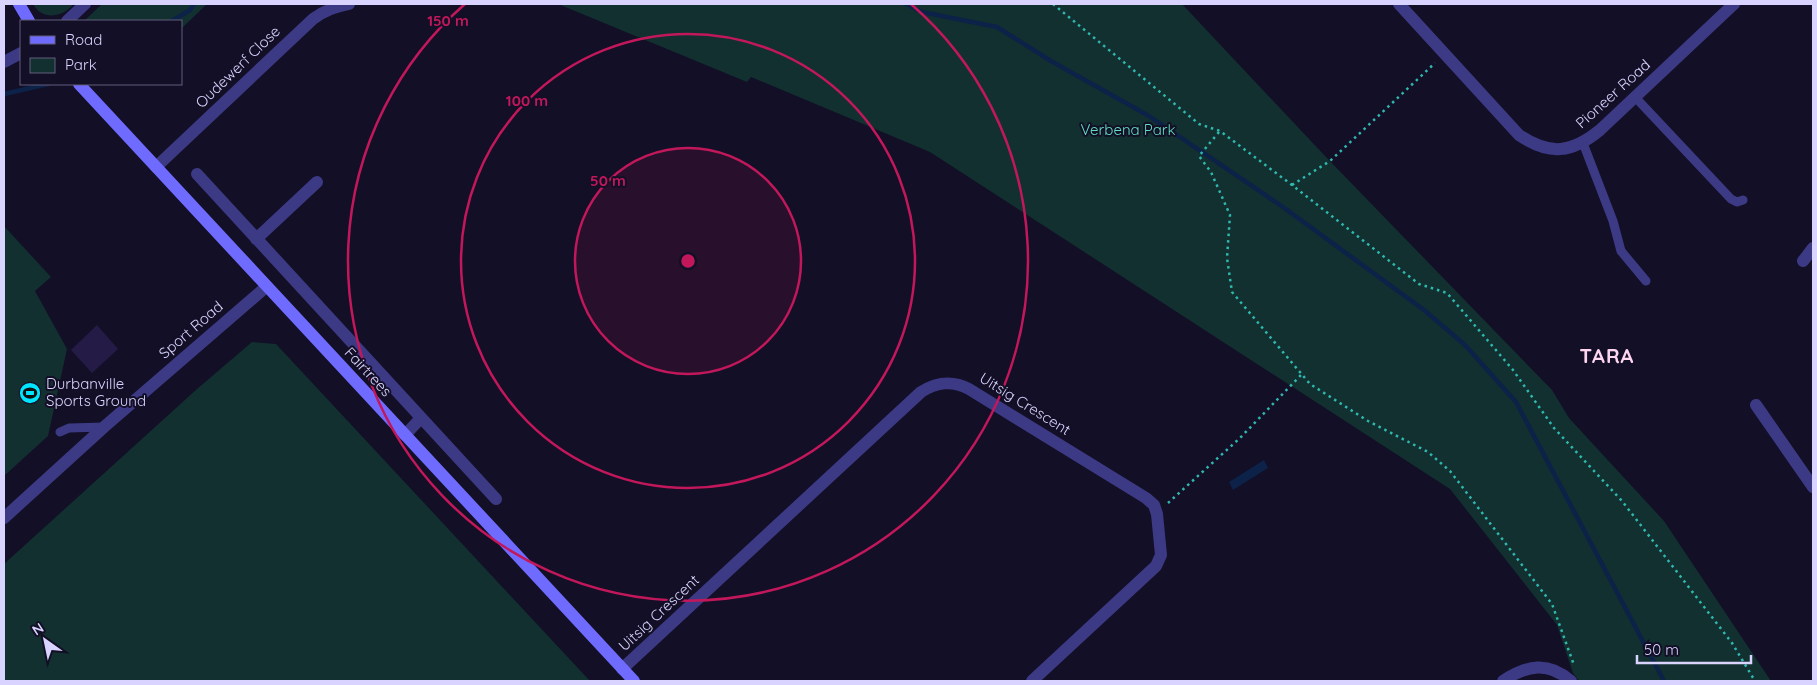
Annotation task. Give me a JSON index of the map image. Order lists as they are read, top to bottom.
{
  "streets": {
    "main road": ["Fairtrees"],
    "street": [
      "Oudewerf Close",
      "Pioneer Road",
      "Sport Road",
      "Uitsig Crescent"
    ]
  },
  "crossings": [
    ["Oudewerf Close", "Fairtrees"],
    ["Sport Road", "Fairtrees"],
    ["Fairtrees", "Uitsig Crescent"]
  ],
  "districts": ["TARA"],
  "parks": ["Verbena Park"],
  "places": {
    "sports": ["Durbanville Sports Ground"]
  },
  "legend": ["Road", "Park"],
  "scale_bar": "50 m",
  "north": "top left",
  "rings": ["150 m", "100 m", "50 m"]
}
